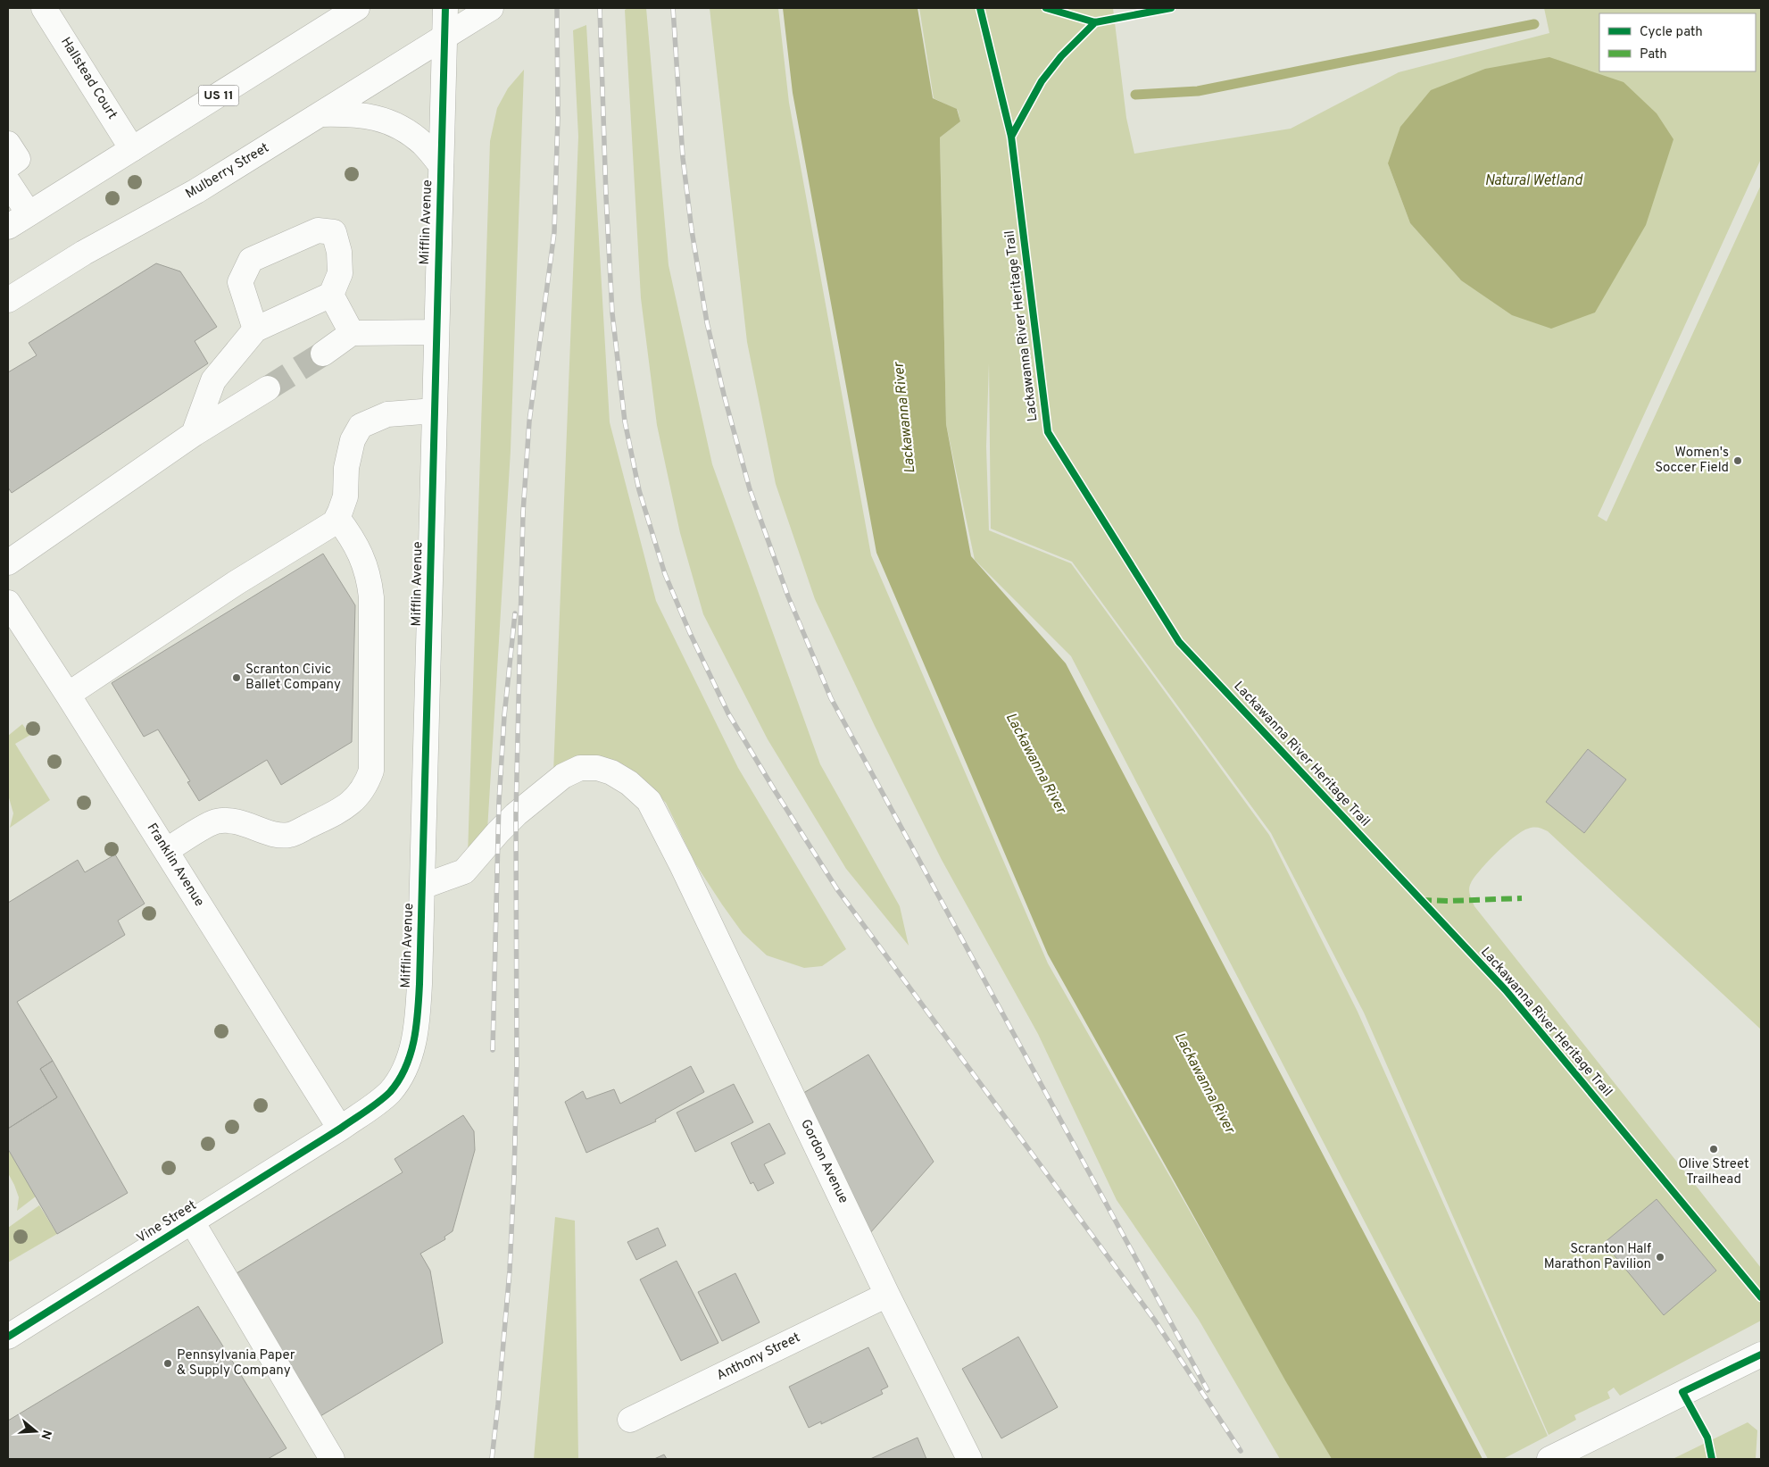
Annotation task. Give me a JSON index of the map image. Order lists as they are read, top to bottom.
{
  "streets": {
    "main road": [
      "Hallstead Court",
      "US 11",
      "Mulberry Street",
      "Mifflin Avenue",
      "Franklin Avenue",
      "Gordon Avenue",
      "Vine Street",
      "Anthony Street"
    ],
    "cycle path": ["Lackawanna River Heritage Trail"]
  },
  "crossings": [
    ["Hallstead Court", "US 11"],
    ["Mulberry Street", "Mifflin Avenue"],
    ["Mifflin Avenue", "Franklin Avenue"],
    ["Mifflin Avenue", "Gordon Avenue"],
    ["Mifflin Avenue", "Vine Street"],
    ["Franklin Avenue", "Vine Street"],
    ["Gordon Avenue", "Anthony Street"]
  ],
  "water": ["Natural Wetland", "Lackawanna River"],
  "places": [
    "Women's Soccer Field",
    "Scranton Civic Ballet Company",
    "Olive Street Trailhead",
    "Scranton Half Marathon Pavilion",
    "Pennsylvania Paper & Supply Company"
  ],
  "legend": ["Cycle path", "Path"],
  "north": "right"
}
